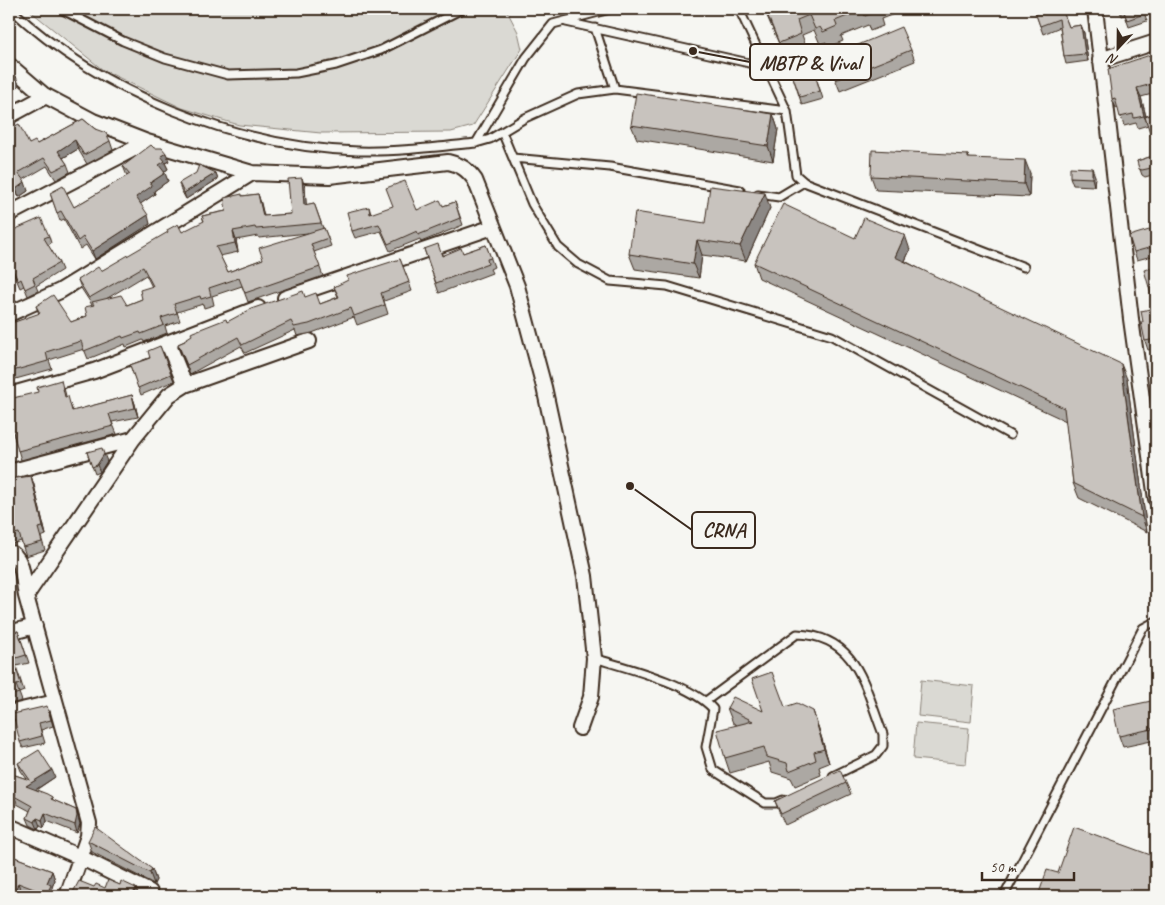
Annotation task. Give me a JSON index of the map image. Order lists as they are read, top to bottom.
{
  "places": ["MBTP & Vival", "CRNA"],
  "scale_bar": "50 m",
  "north": "bottom"
}
